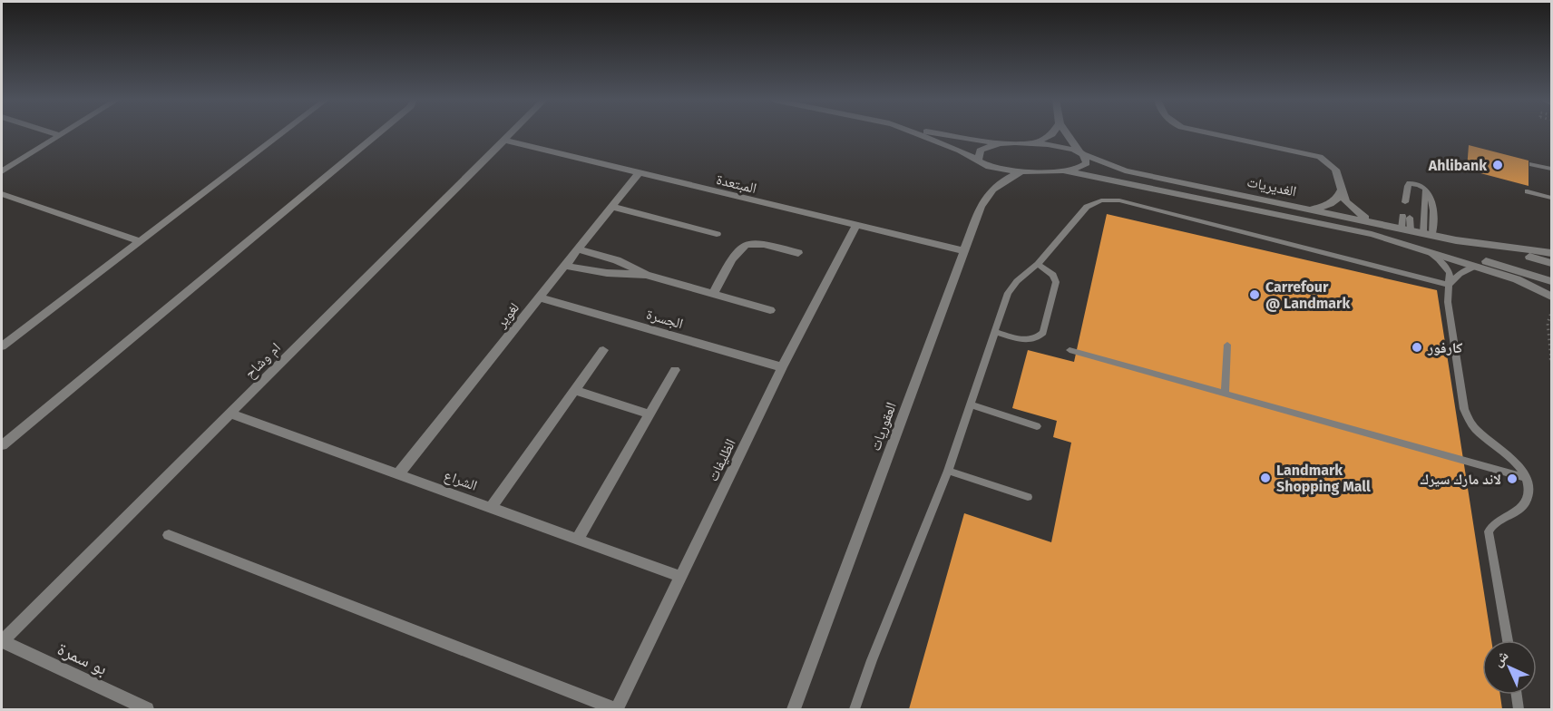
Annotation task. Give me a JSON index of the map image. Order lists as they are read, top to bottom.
{
  "streets": {
    "street": [
      "المبتعدة",
      "الغديريات",
      "لغوير",
      "الجسرة",
      "ام وشاح",
      "العقوريات",
      "الظليفات",
      "الشراع",
      "بو سمرة"
    ]
  },
  "crossings": [
    ["المبتعدة", "لغوير"],
    ["المبتعدة", "ام وشاح"],
    ["المبتعدة", "العقوريات"],
    ["المبتعدة", "الظليفات"],
    ["لغوير", "الجسرة"],
    ["لغوير", "الشراع"],
    ["الجسرة", "الظليفات"],
    ["ام وشاح", "الشراع"],
    ["ام وشاح", "بو سمرة"],
    ["الظليفات", "الشراع"]
  ],
  "places": [
    "Ahlibank",
    "Carrefour @ Landmark",
    "كارفور",
    "Landmark Shopping Mall",
    "لاند مارك سيرك"
  ],
  "north": "top left"
}
